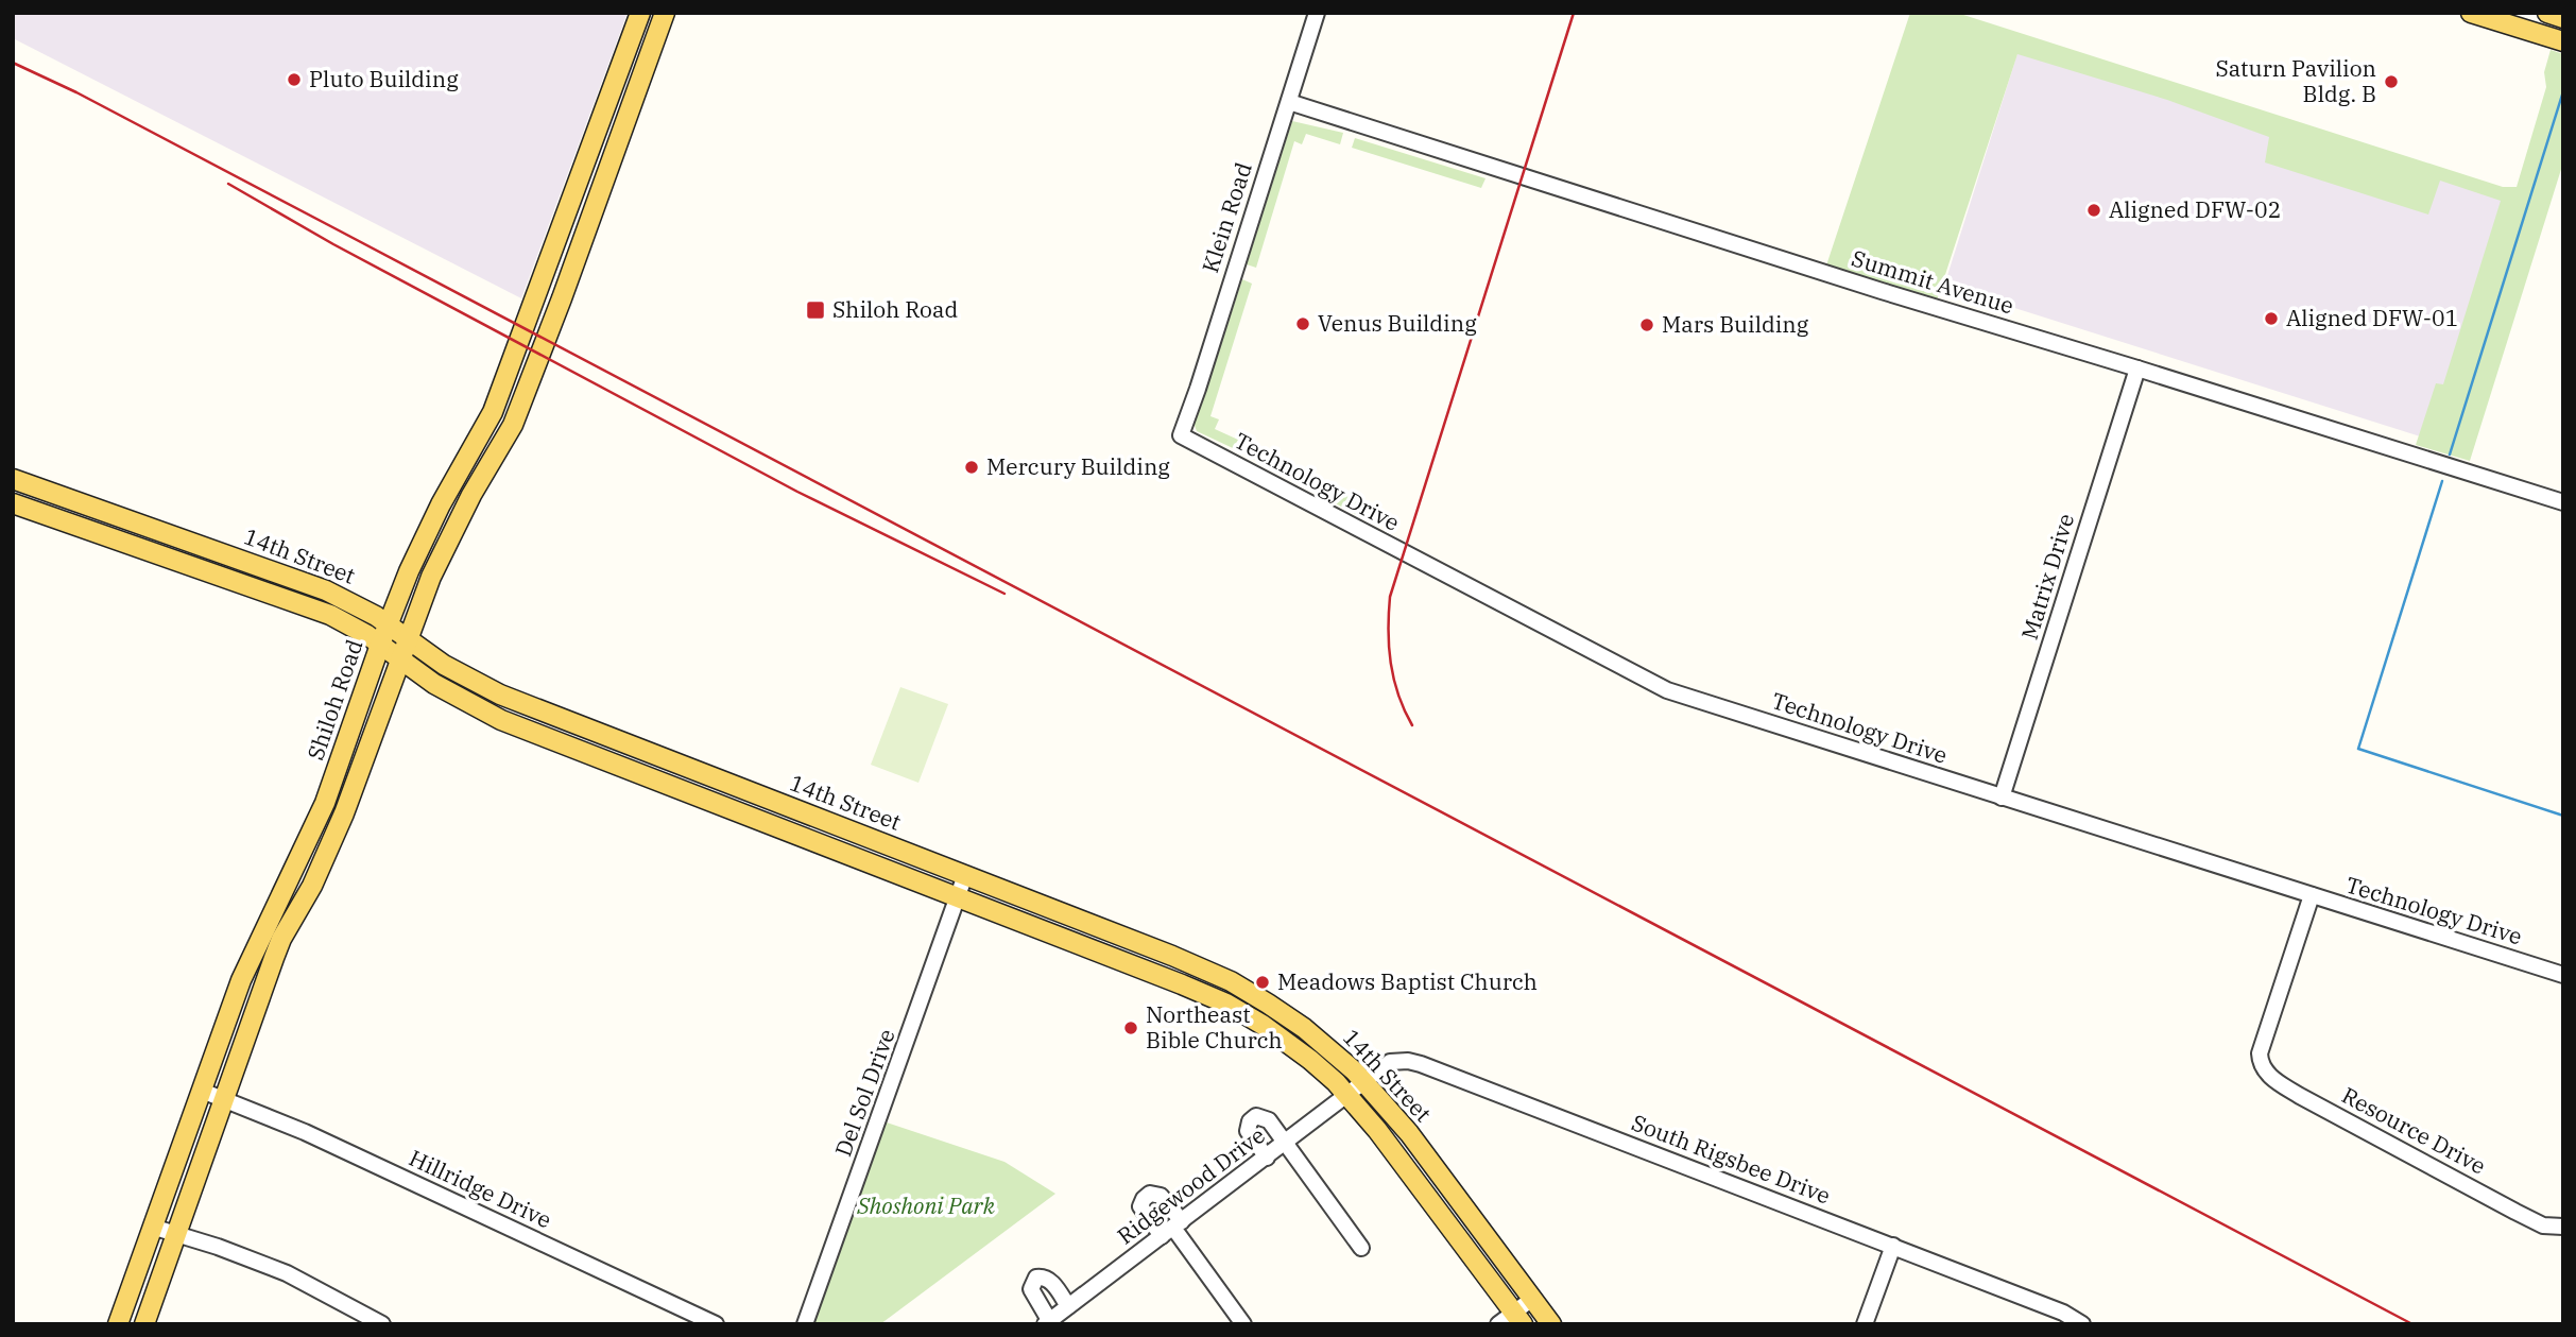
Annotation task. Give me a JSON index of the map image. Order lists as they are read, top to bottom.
{
  "streets": {
    "main road": ["14th Street", "Shiloh Road"],
    "street": [
      "Klein Road",
      "Summit Avenue",
      "Technology Drive",
      "Matrix Drive",
      "Del Sol Drive",
      "Resource Drive",
      "South Rigsbee Drive",
      "Ridgewood Drive",
      "Hillridge Drive"
    ]
  },
  "crossings": [
    ["Klein Road", "Summit Avenue"],
    ["Klein Road", "Technology Drive"],
    ["Summit Avenue", "Matrix Drive"],
    ["Technology Drive", "Matrix Drive"],
    ["Technology Drive", "Resource Drive"],
    ["14th Street", "Shiloh Road"],
    ["14th Street", "Del Sol Drive"],
    ["14th Street", "South Rigsbee Drive"],
    ["14th Street", "Ridgewood Drive"],
    ["Shiloh Road", "Hillridge Drive"],
    ["South Rigsbee Drive", "Ridgewood Drive"]
  ],
  "parks": ["Shoshoni Park"],
  "places": {
    "other": [
      "Pluto Building",
      "Saturn Pavilion Bldg. B",
      "Aligned DFW-02",
      "Aligned DFW-01",
      "Venus Building",
      "Mars Building",
      "Mercury Building",
      "Meadows Baptist Church",
      "Northeast Bible Church"
    ],
    "transit": ["Shiloh Road"]
  }
}
